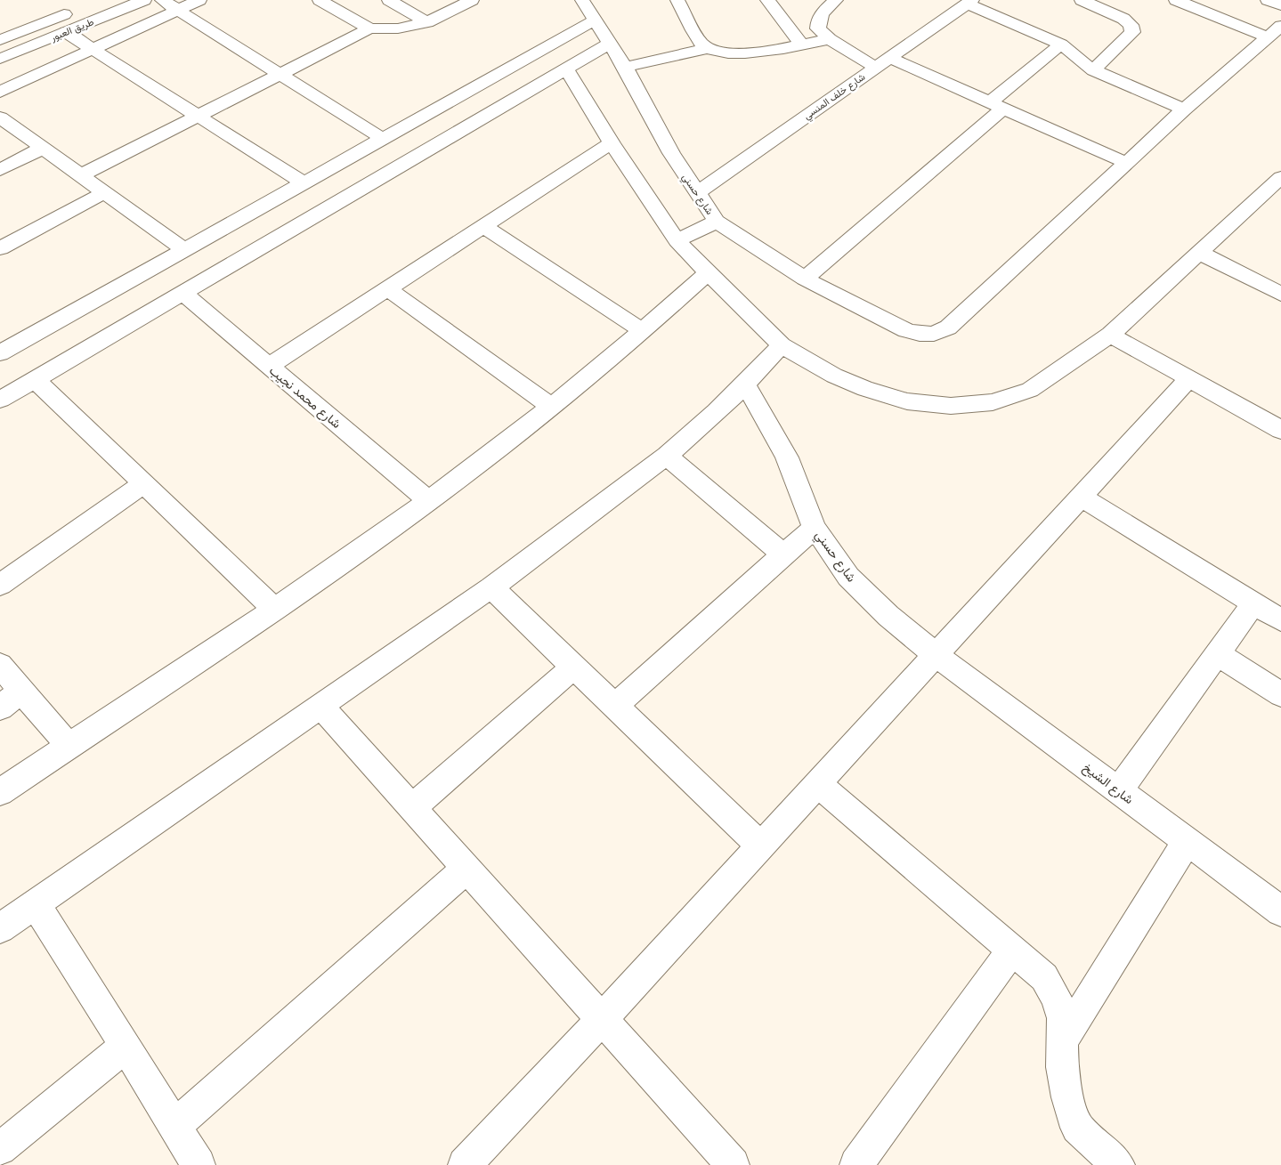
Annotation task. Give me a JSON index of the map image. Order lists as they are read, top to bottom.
{
  "streets": {
    "street": [
      "طريق العبور",
      "شارع خلف المنسي",
      "شارع حسني",
      "شارع محمد نجيب",
      "شارع الشيخ"
    ]
  },
  "crossings": [
    ["شارع خلف المنسي", "شارع حسني"],
    ["شارع حسني", "شارع الشيخ"]
  ]
}
